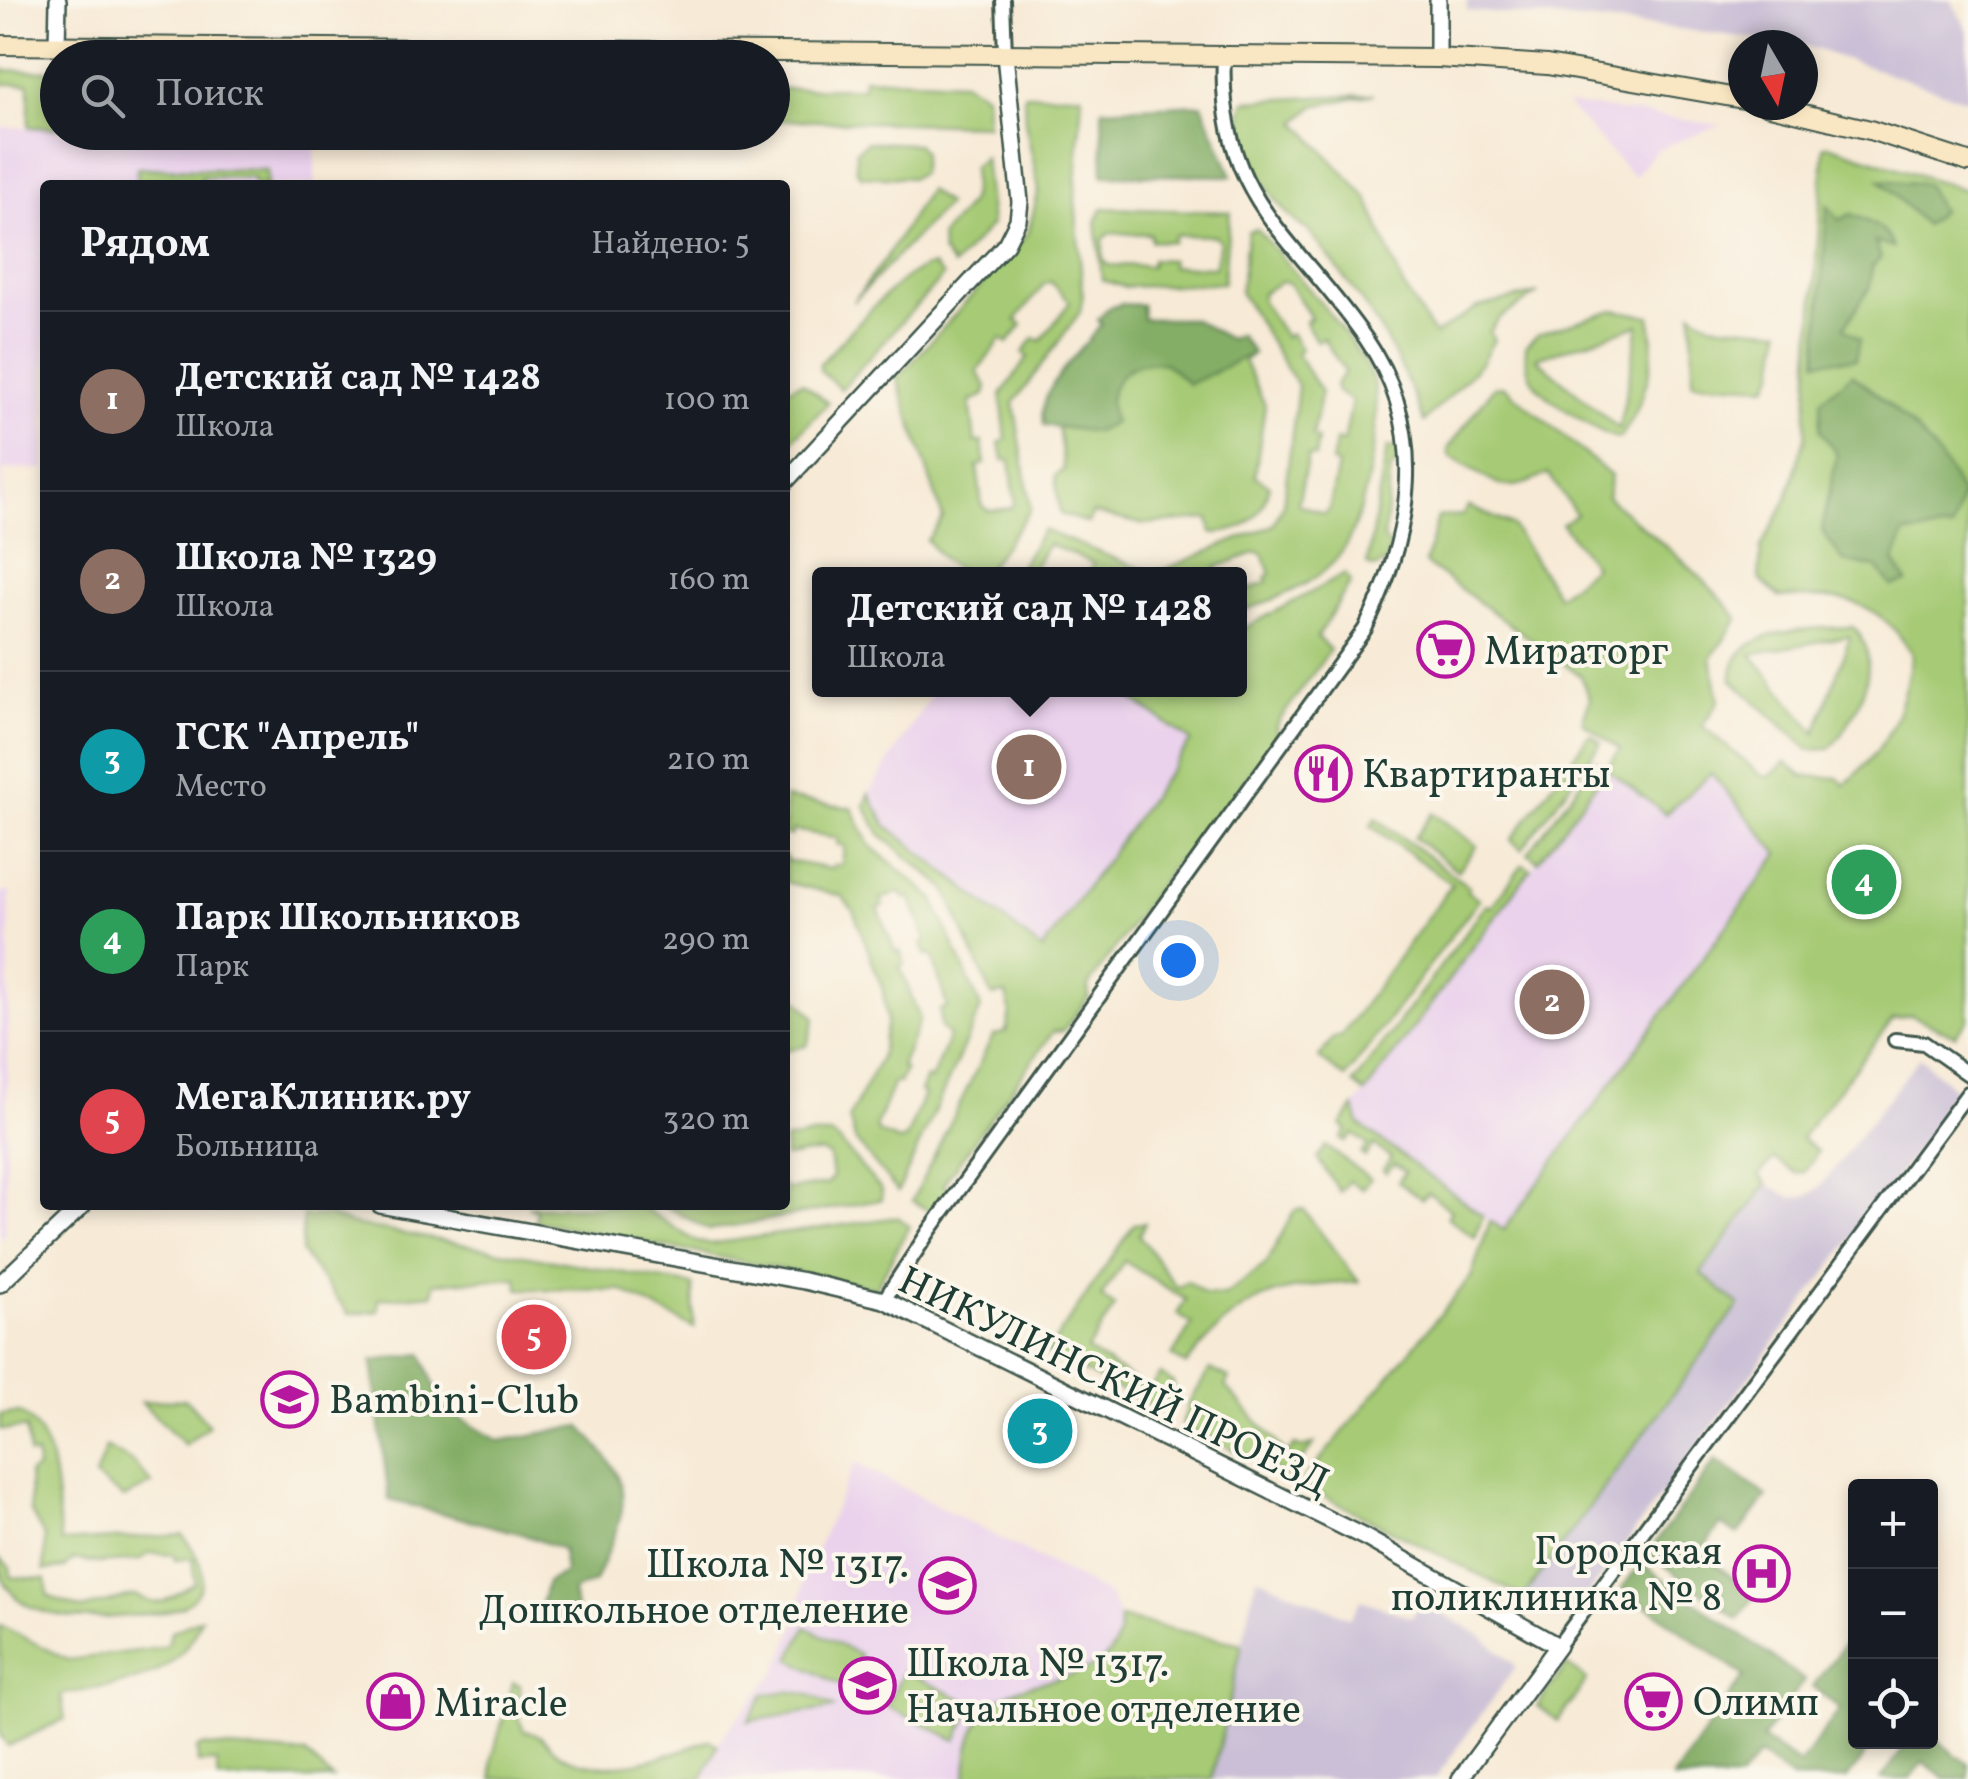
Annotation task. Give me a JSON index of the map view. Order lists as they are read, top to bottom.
{
  "streets": {
    "street": ["НИКУЛИНСКИЙ ПРОЕЗД"]
  },
  "places": {
    "supermarket": ["Мираторг", "Олимп"],
    "restaurant": ["Квартиранты"],
    "school or university": ["Bambini-Club", "Школа № 1317. Дошкольное отделение", "Школа № 1317. Начальное отделение"],
    "hospital": ["Городская поликлиника № 8"],
    "shop": ["Miracle"]
  },
  "north": "bottom",
  "page": {
    "search": "Поиск",
    "heading": ["Рядом", "Найдено: 5"],
    "list": [
      {
        "mark": "1",
        "name": "Детский сад № 1428",
        "note": "Школа",
        "value": "100 m"
      },
      {
        "mark": "2",
        "name": "Школа № 1329",
        "note": "Школа",
        "value": "160 m"
      },
      {
        "mark": "3",
        "name": "ГСК \"Апрель\"",
        "note": "Место",
        "value": "210 m"
      },
      {
        "mark": "4",
        "name": "Парк Школьников",
        "note": "Парк",
        "value": "290 m"
      },
      {
        "mark": "5",
        "name": "МегаКлиник.ру",
        "note": "Больница",
        "value": "320 m"
      }
    ],
    "popup": ["Детский сад № 1428", "Школа"],
    "pins": [
      "1",
      "4",
      "2",
      "5",
      "3"
    ],
    "map_buttons": ["+", "−"]
  }
}
